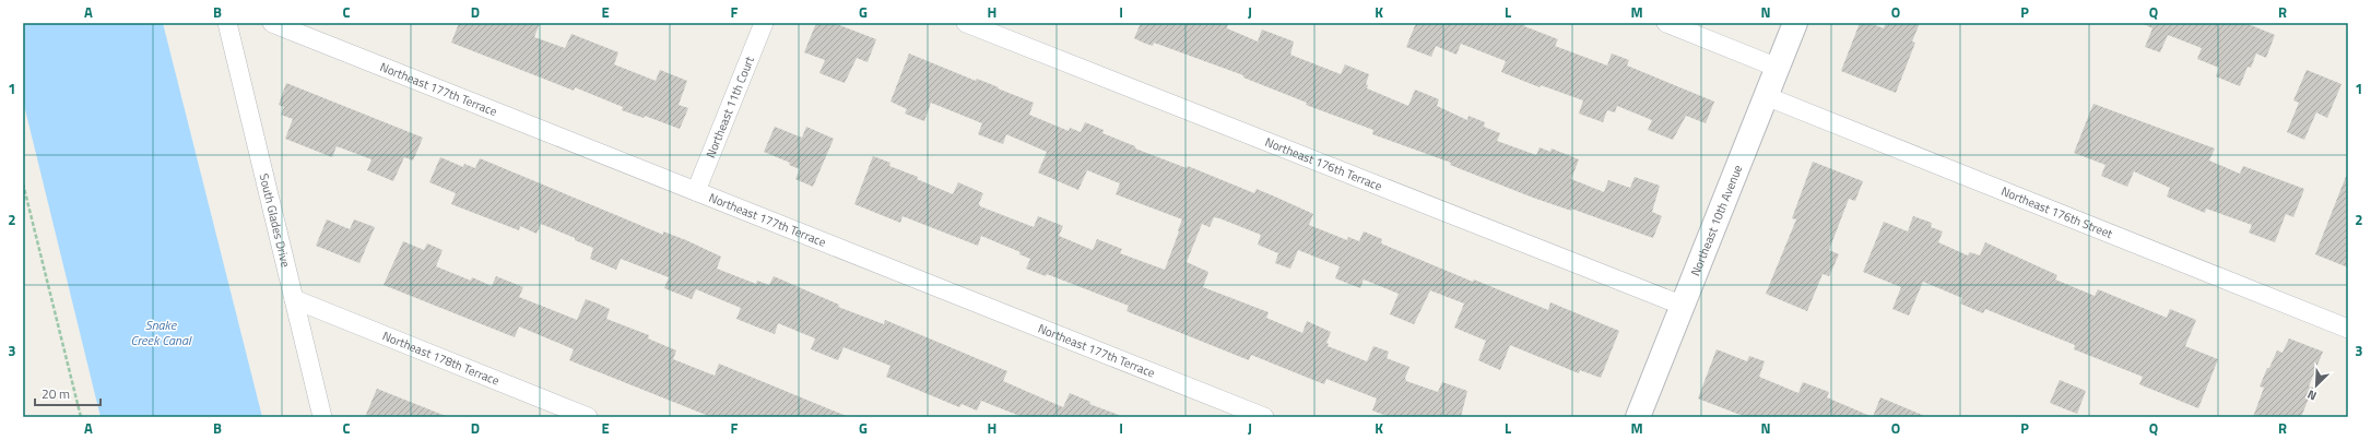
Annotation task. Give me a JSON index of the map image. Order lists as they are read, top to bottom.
{
  "streets": {
    "street": [
      "Northeast 177th Terrace",
      "Northeast 11th Court",
      "Northeast 176th Terrace",
      "Northeast 176th Street",
      "South Glades Drive",
      "Northeast 10th Avenue",
      "Northeast 178th Terrace"
    ]
  },
  "crossings": [
    ["Northeast 177th Terrace", "Northeast 11th Court"],
    ["Northeast 176th Terrace", "Northeast 10th Avenue"],
    ["Northeast 176th Street", "Northeast 10th Avenue"],
    ["South Glades Drive", "Northeast 178th Terrace"]
  ],
  "water": ["Snake Creek Canal"],
  "scale_bar": "20 m",
  "north": "bottom left",
  "grid": {
    "columns": [
      "A",
      "B",
      "C",
      "D",
      "E",
      "F",
      "G",
      "H",
      "I",
      "J",
      "K",
      "L",
      "M",
      "N",
      "O",
      "P",
      "Q",
      "R"
    ],
    "rows": ["1", "2", "3"]
  }
}
